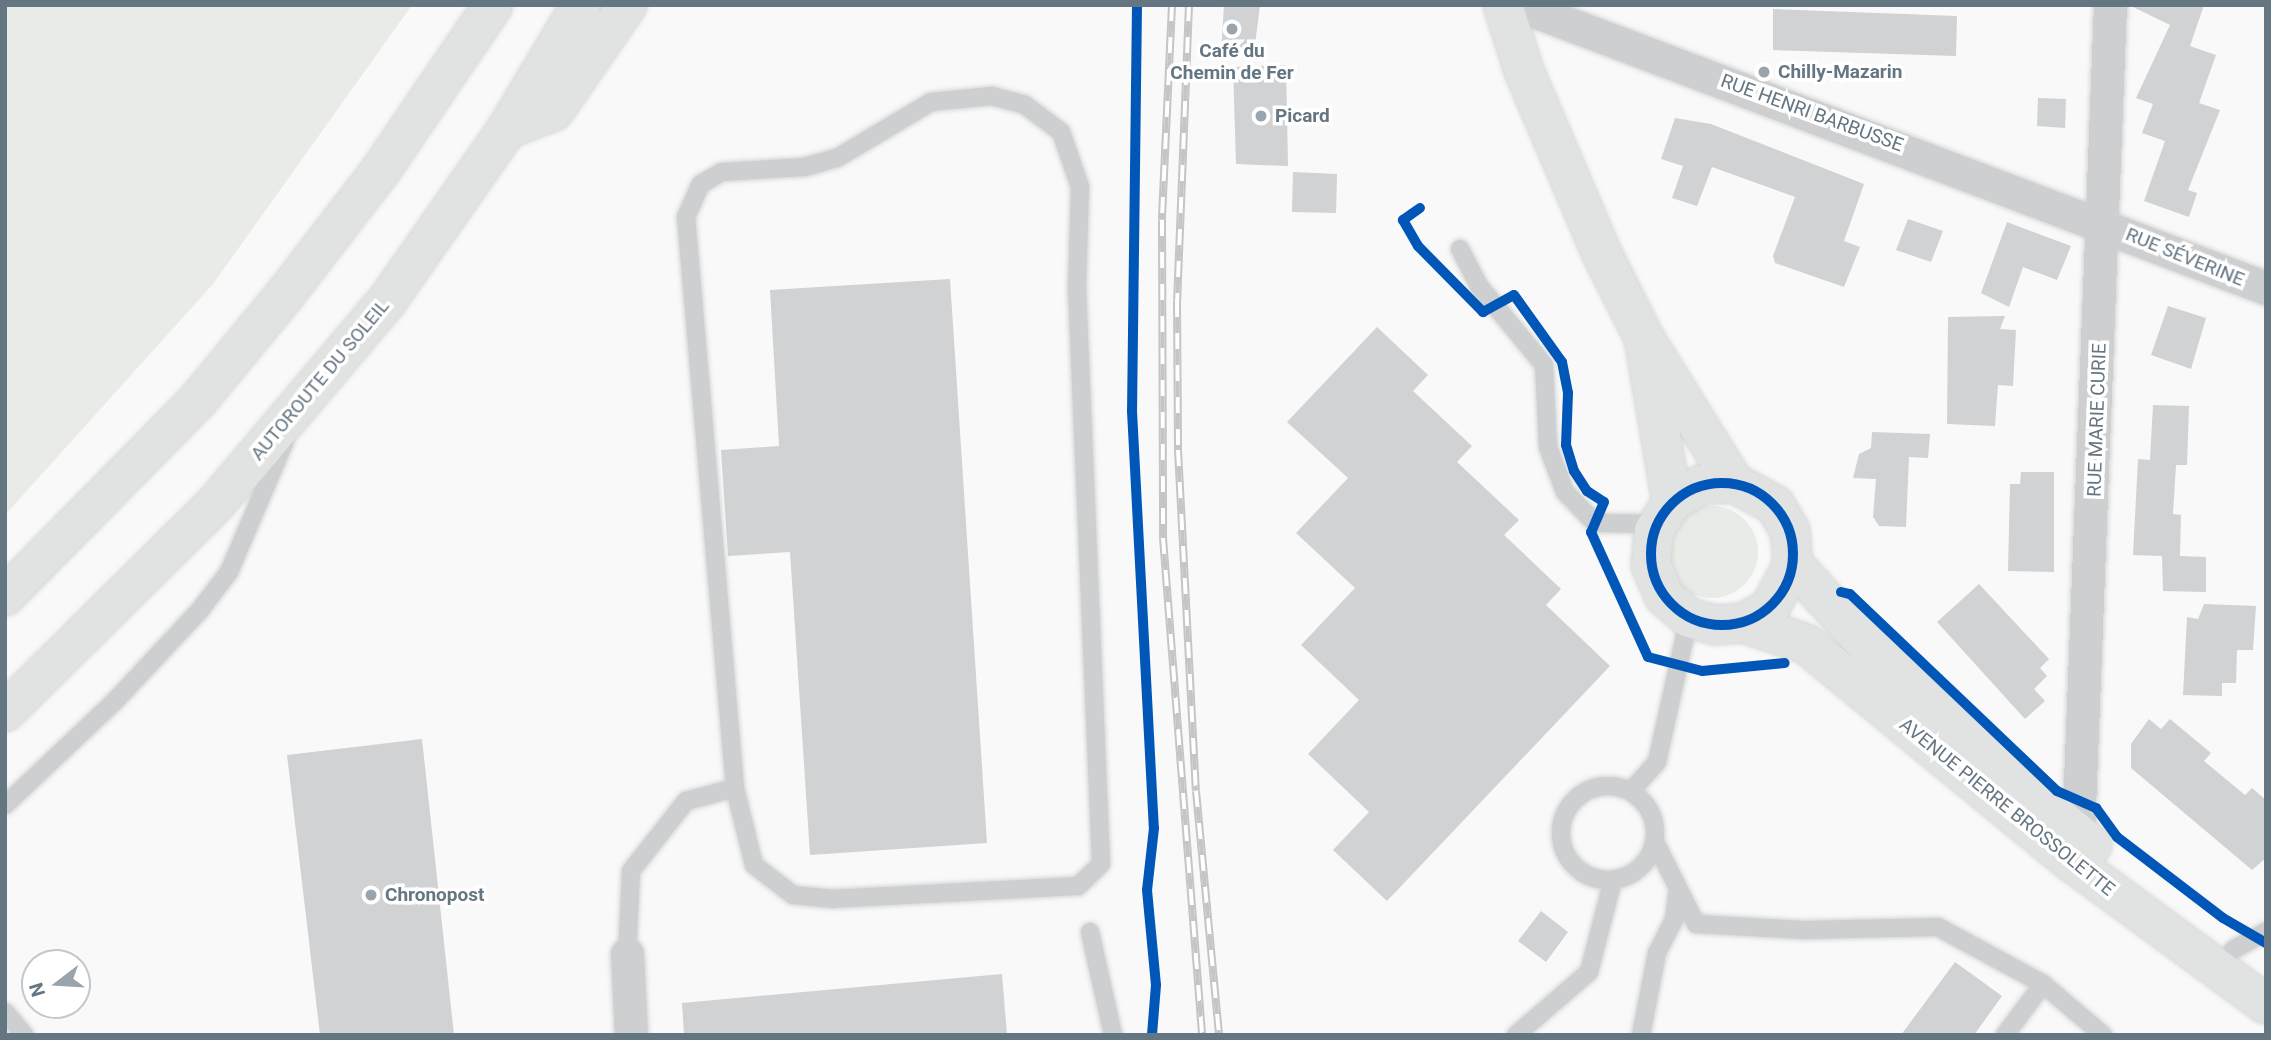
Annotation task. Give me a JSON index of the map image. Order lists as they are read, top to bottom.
{
  "streets": {
    "main road": ["AUTOROUTE DU SOLEIL", "AVENUE PIERRE BROSSOLETTE"],
    "street": ["RUE HENRI BARBUSSE", "RUE SÉVERINE", "RUE MARIE CURIE"]
  },
  "crossings": [
    ["RUE HENRI BARBUSSE", "RUE SÉVERINE"],
    ["RUE HENRI BARBUSSE", "RUE MARIE CURIE"],
    ["RUE SÉVERINE", "RUE MARIE CURIE"],
    ["RUE MARIE CURIE", "AVENUE PIERRE BROSSOLETTE"]
  ],
  "places": [
    "Café du Chemin de Fer",
    "Chilly-Mazarin",
    "Picard",
    "Chronopost"
  ],
  "north": "left"
}
